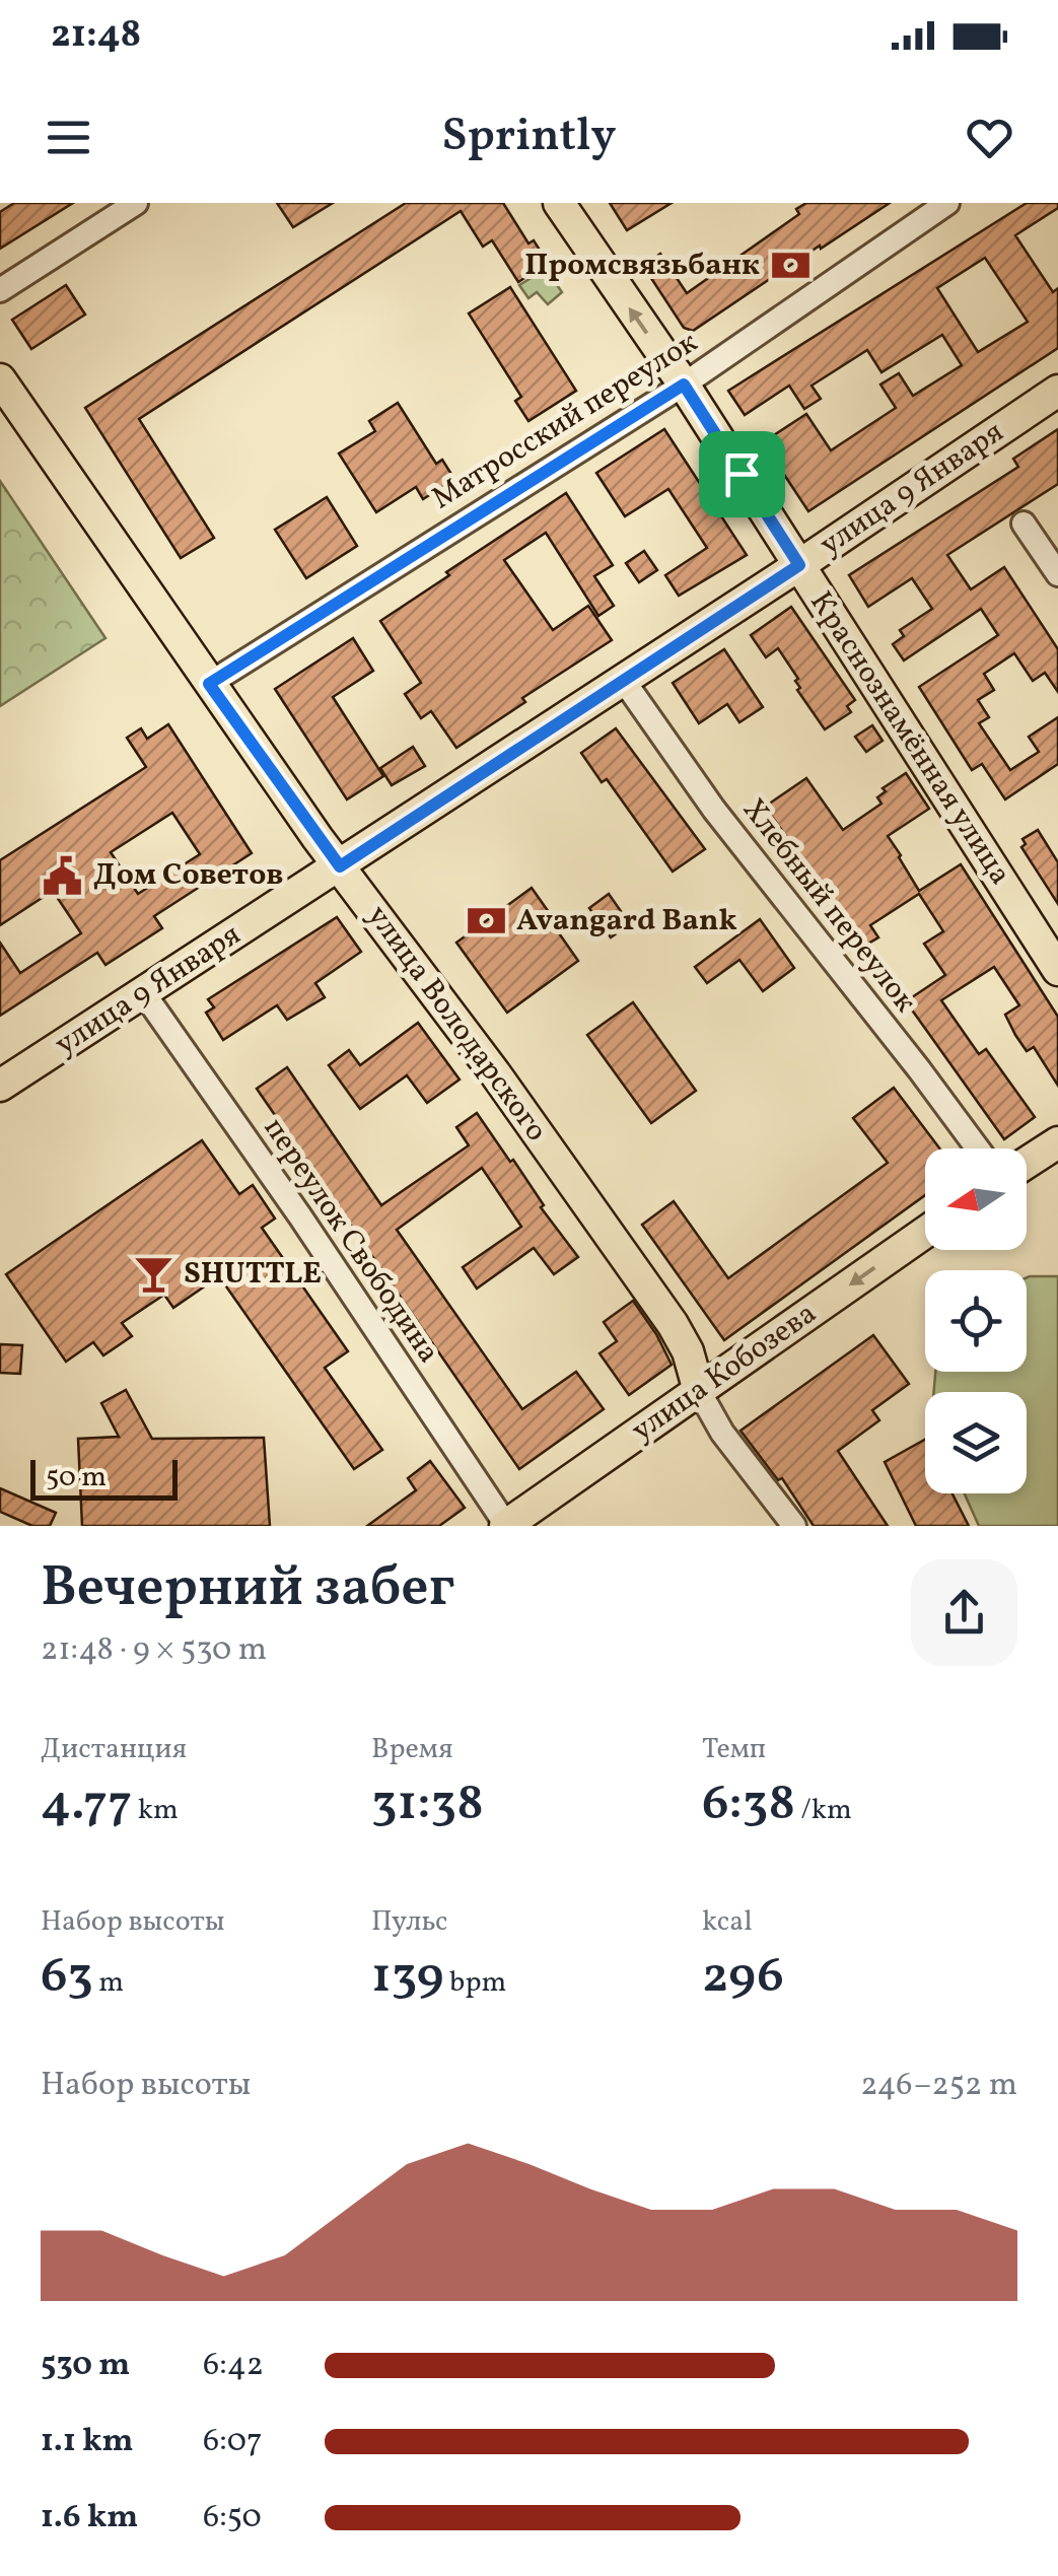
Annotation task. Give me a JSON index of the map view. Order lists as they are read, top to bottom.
{
  "streets": {
    "main road": [
      "улица 9 Января",
      "Краснознамённая улица",
      "улица Володарского",
      "улица Кобозева"
    ],
    "street": ["Матросский переулок", "Хлебный переулок", "переулок Свободина"]
  },
  "crossings": [
    ["Матросский переулок", "Краснознамённая улица"],
    ["Матросский переулок", "улица Володарского"],
    ["улица 9 Января", "Краснознамённая улица"],
    ["улица 9 Января", "Хлебный переулок"],
    ["улица 9 Января", "улица Володарского"],
    ["улица 9 Января", "переулок Свободина"],
    ["улица Володарского", "улица Кобозева"],
    ["переулок Свободина", "улица Кобозева"]
  ],
  "one_way": ["улица Кобозева"],
  "places": {
    "bank": ["Промсвязьбанк", "Avangard Bank"],
    "public building": ["Дом Советов"],
    "bar": ["SHUTTLE"]
  },
  "scale_bar": "50 m",
  "north": "left",
  "page": {
    "status": "21:48",
    "header": "Sprintly",
    "scale": "50 m",
    "heading": ["Вечерний забег", "21:48 · 9 × 530 m"],
    "stats": [
      ["Дистанция", "4.77 km"],
      ["Время", "31:38"],
      ["Темп", "6:38 /km"],
      ["Набор высоты", "63 m"],
      ["Пульс", "139 bpm"],
      ["kcal", "296"]
    ],
    "chart": ["Набор высоты", "246–252 m"],
    "list": [
      {
        "name": "530 m",
        "note": "6:42"
      },
      {
        "name": "1.1 km",
        "note": "6:07"
      },
      {
        "name": "1.6 km",
        "note": "6:50"
      }
    ]
  }
}
